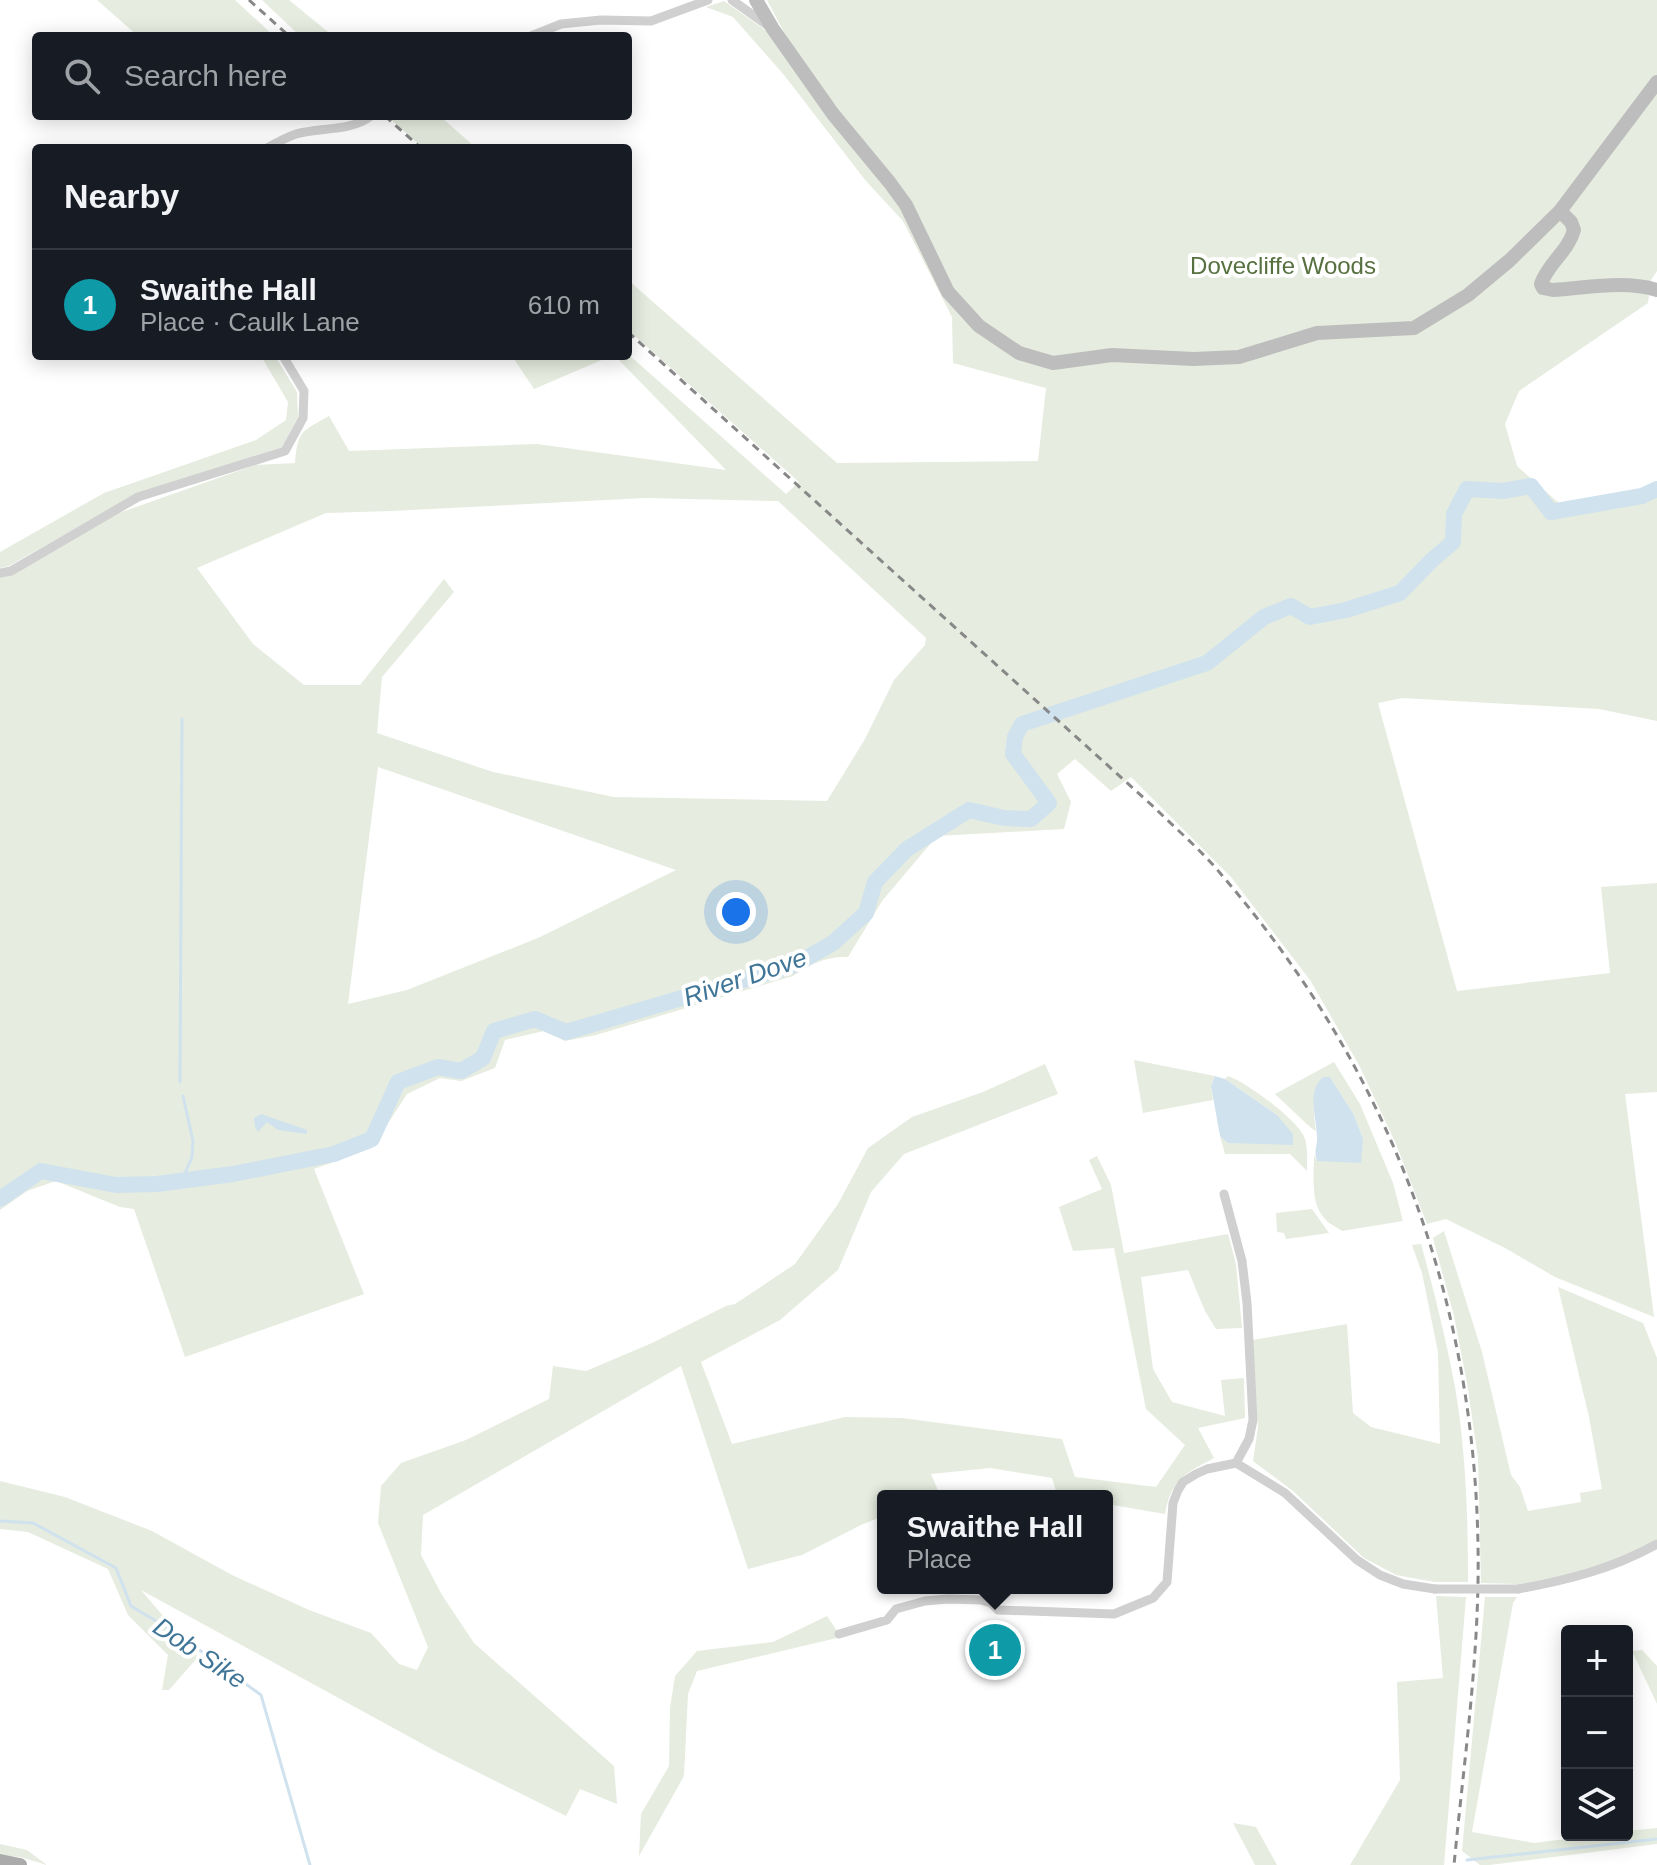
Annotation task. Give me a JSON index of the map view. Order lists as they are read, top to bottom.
{
  "water": ["River Dove", "Dob Sike"],
  "parks": ["Dovecliffe Woods"],
  "page": {
    "search": "Search here",
    "heading": "Nearby",
    "list": [
      {
        "mark": "1",
        "name": "Swaithe Hall",
        "note": "Place · Caulk Lane",
        "value": "610 m"
      }
    ],
    "popup": ["Swaithe Hall", "Place"],
    "pins": "1",
    "map_buttons": ["+", "−"]
  }
}
